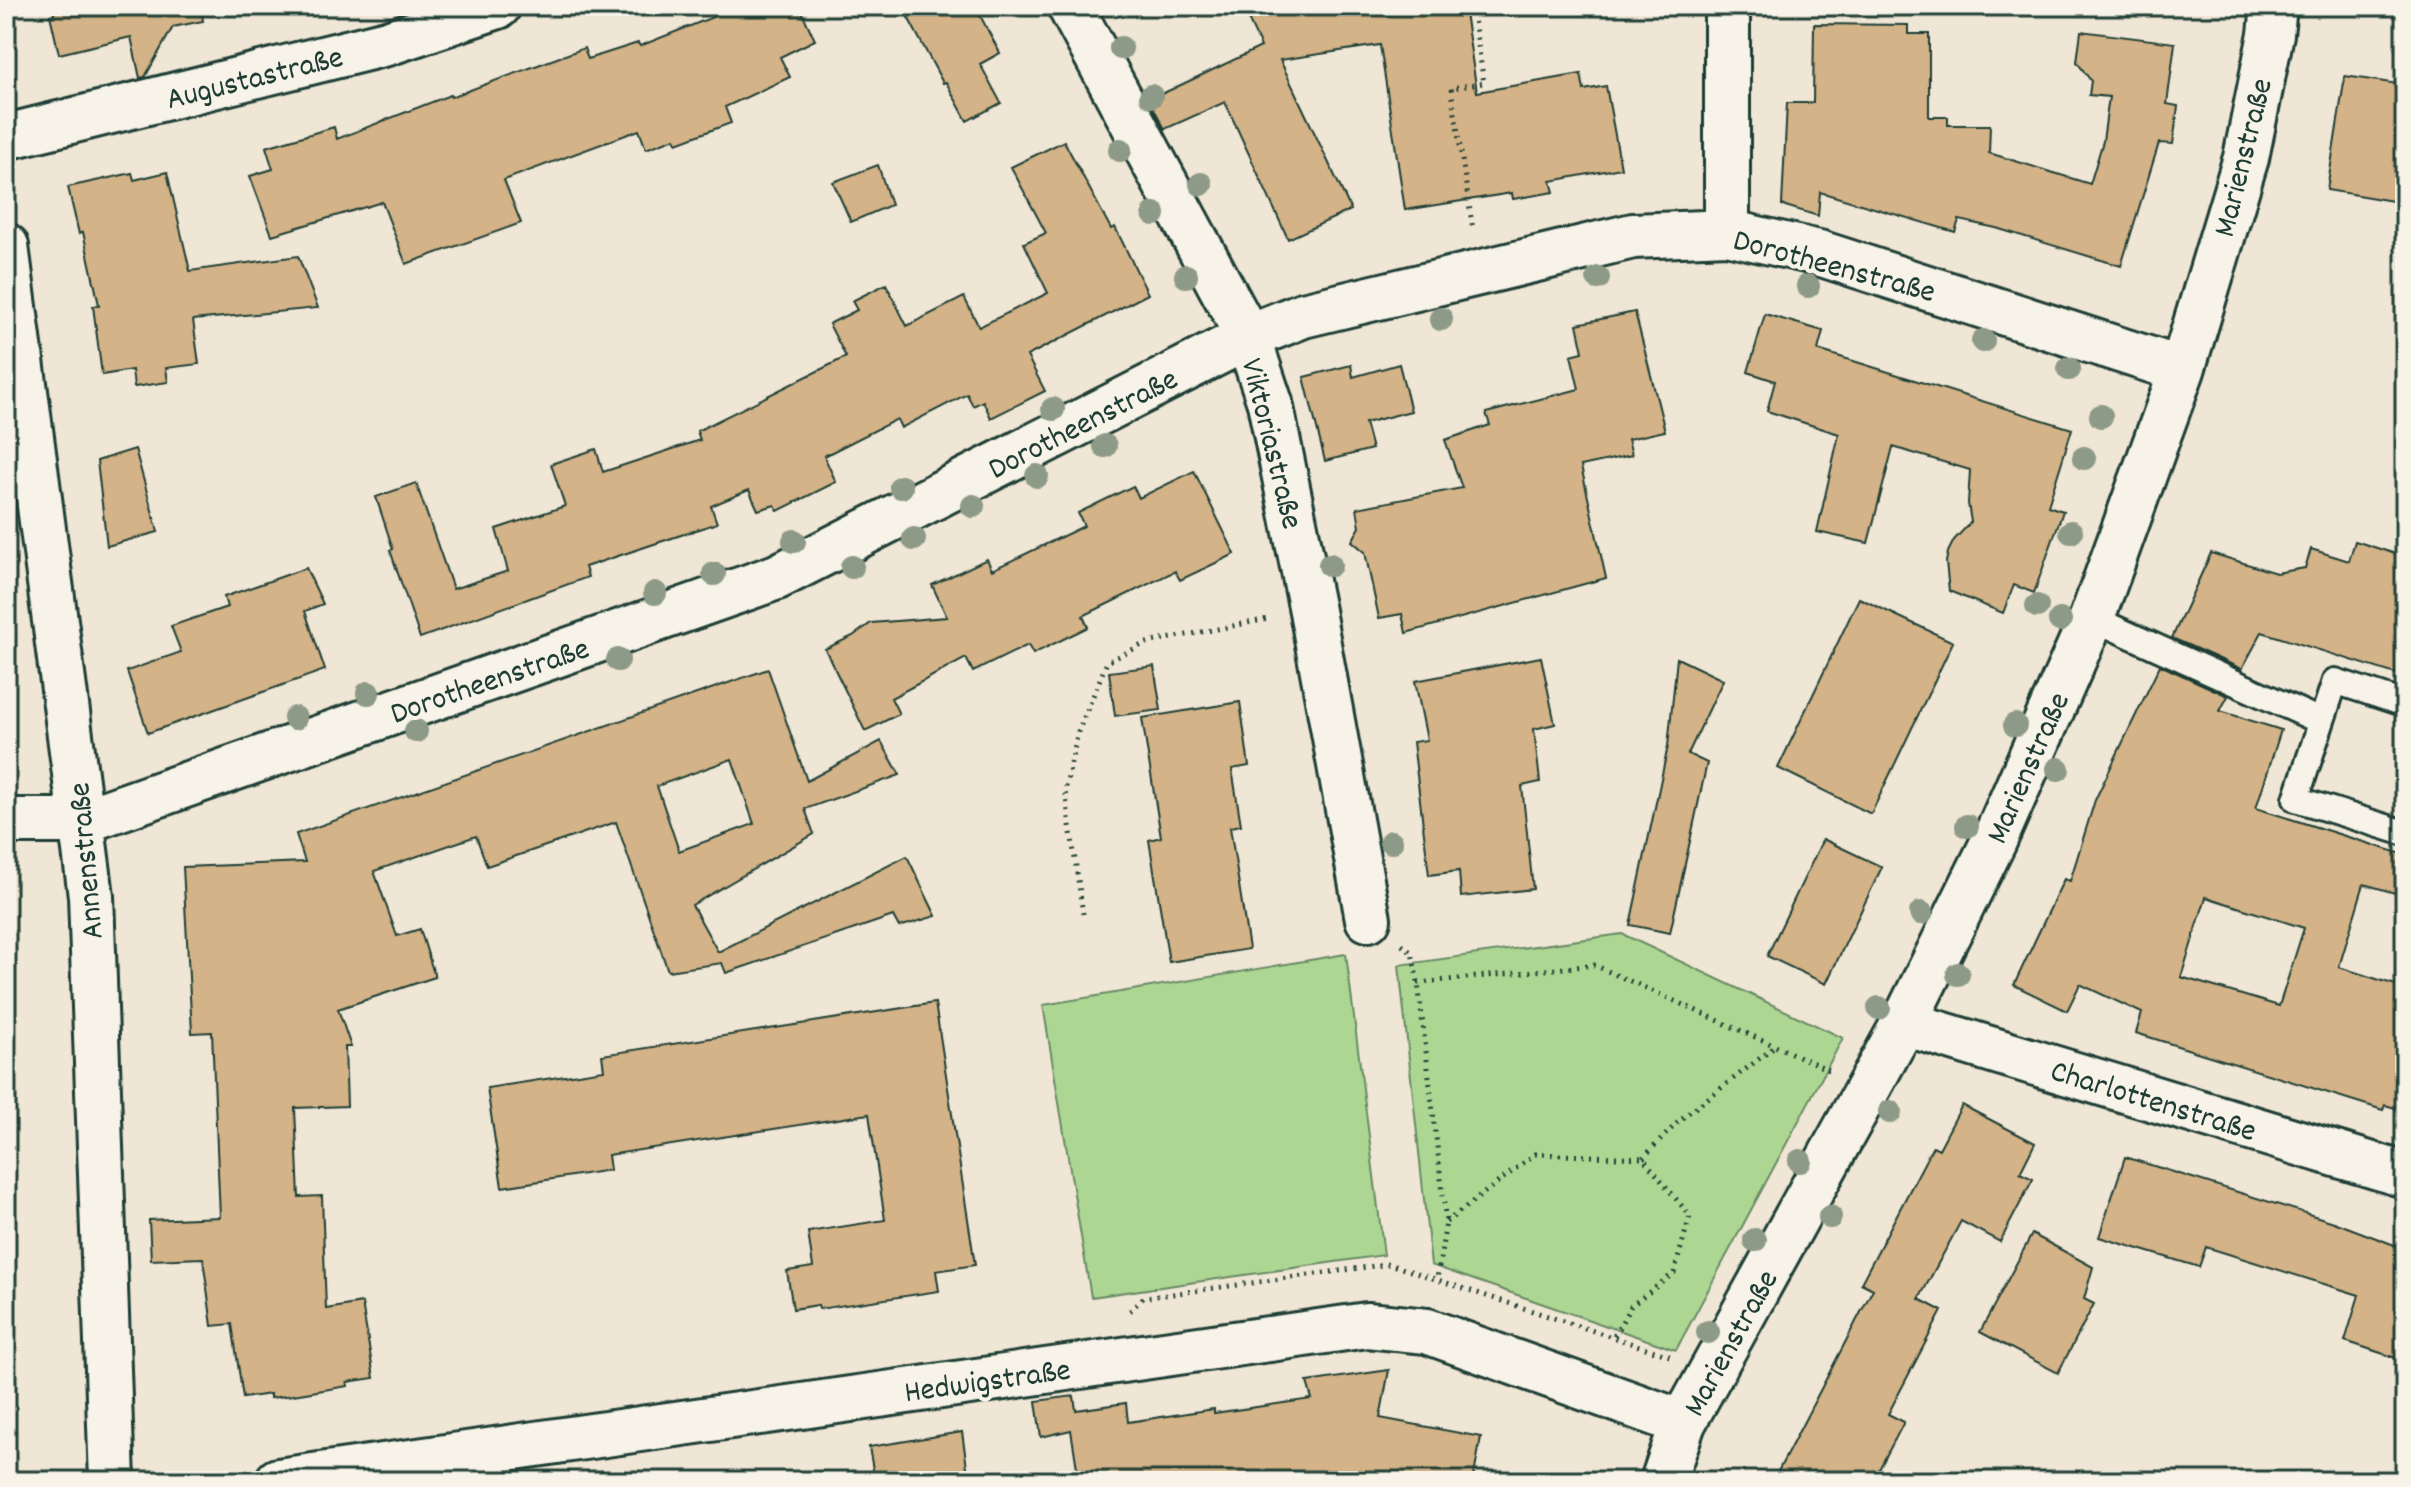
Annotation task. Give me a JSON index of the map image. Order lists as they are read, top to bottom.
{
  "streets": {
    "street": [
      "Augustastraße",
      "Marienstraße",
      "Dorotheenstraße",
      "Viktoriastraße",
      "Annenstraße",
      "Charlottenstraße",
      "Hedwigstraße"
    ]
  },
  "crossings": [
    ["Marienstraße", "Dorotheenstraße"],
    ["Marienstraße", "Charlottenstraße"],
    ["Marienstraße", "Hedwigstraße"],
    ["Dorotheenstraße", "Viktoriastraße"],
    ["Dorotheenstraße", "Annenstraße"]
  ]
}
